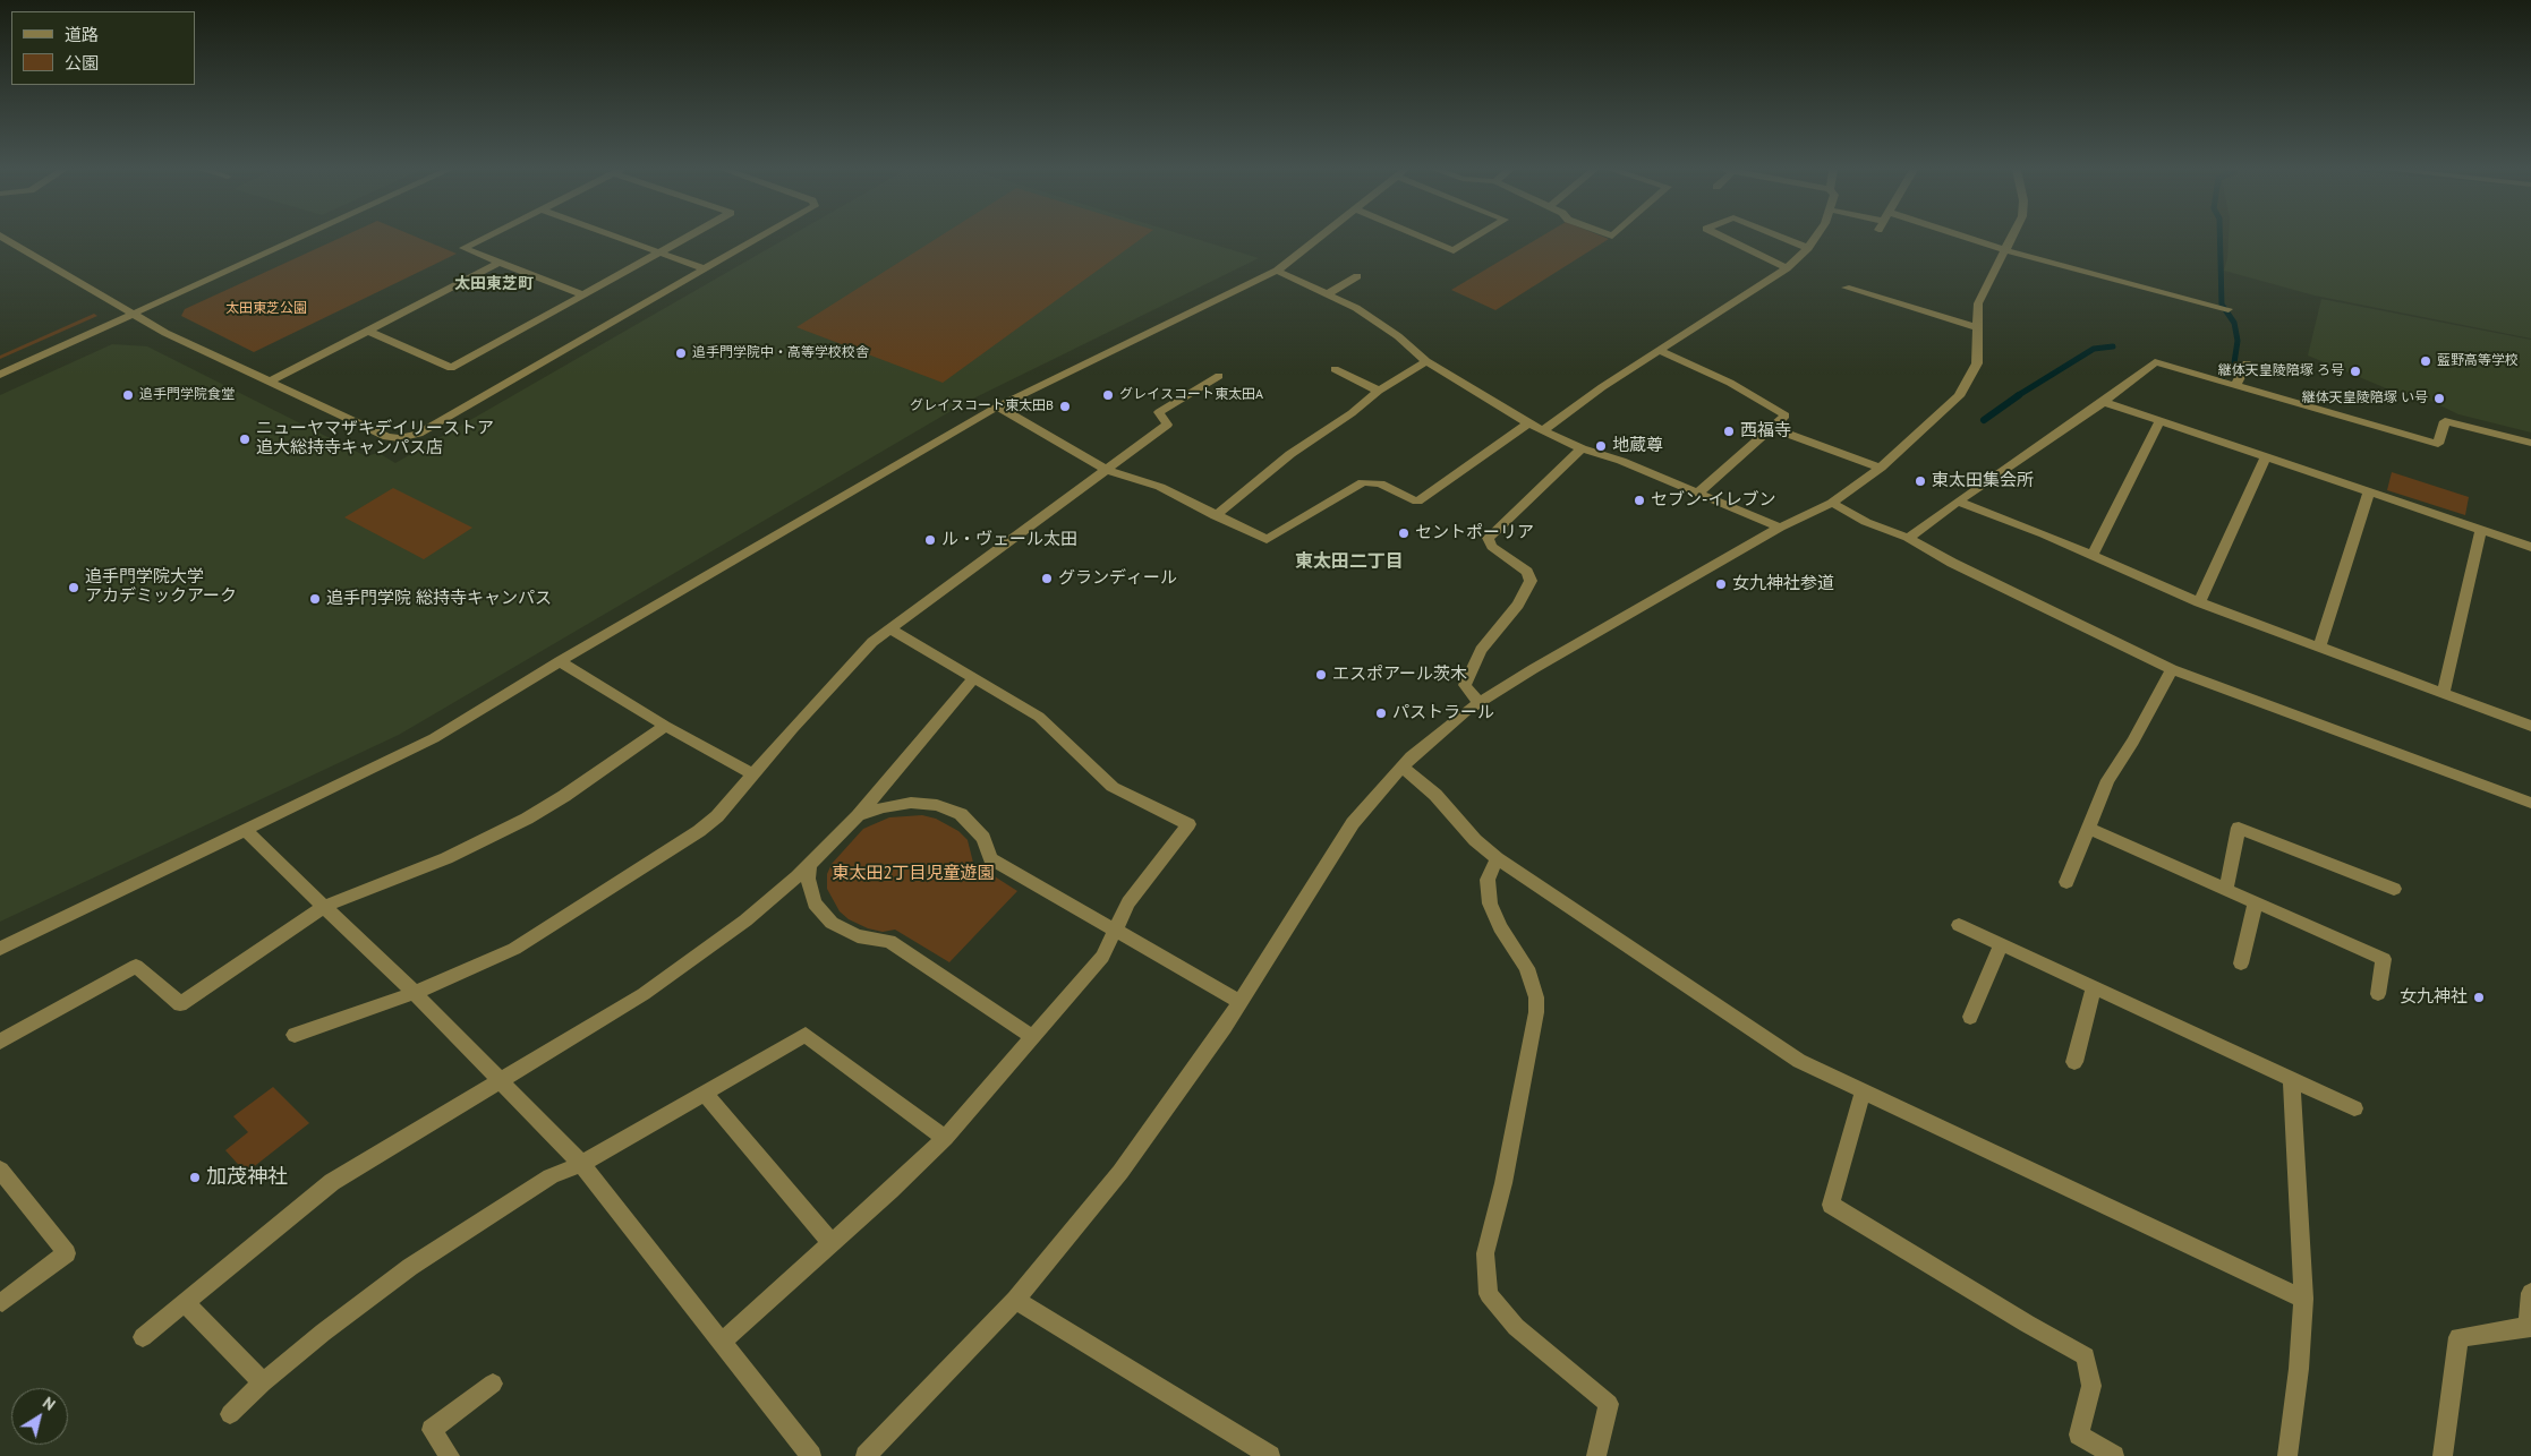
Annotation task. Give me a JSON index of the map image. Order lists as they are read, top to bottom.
{
  "districts": ["太田東芝町", "東太田二丁目"],
  "parks": ["太田東芝公園", "東太田2丁目児童遊園"],
  "places": [
    "追手門学院中・高等学校校舎",
    "藍野高等学校",
    "継体天皇陵陪塚 ろ号",
    "追手門学院食堂",
    "グレイスコート東太田A",
    "継体天皇陵陪塚 い号",
    "グレイスコート東太田B",
    "西福寺",
    "ニューヤマザキデイリーストア 追大総持寺キャンパス店",
    "地蔵尊",
    "東太田集会所",
    "セブン-イレブン",
    "セントポーリア",
    "ル・ヴェール太田",
    "グランディール",
    "女九神社参道",
    "追手門学院大学 アカデミックアーク",
    "追手門学院 総持寺キャンパス",
    "エスポアール茨木",
    "パストラール",
    "女九神社",
    "加茂神社"
  ],
  "legend": ["道路", "公園"],
  "north": "top right"
}
